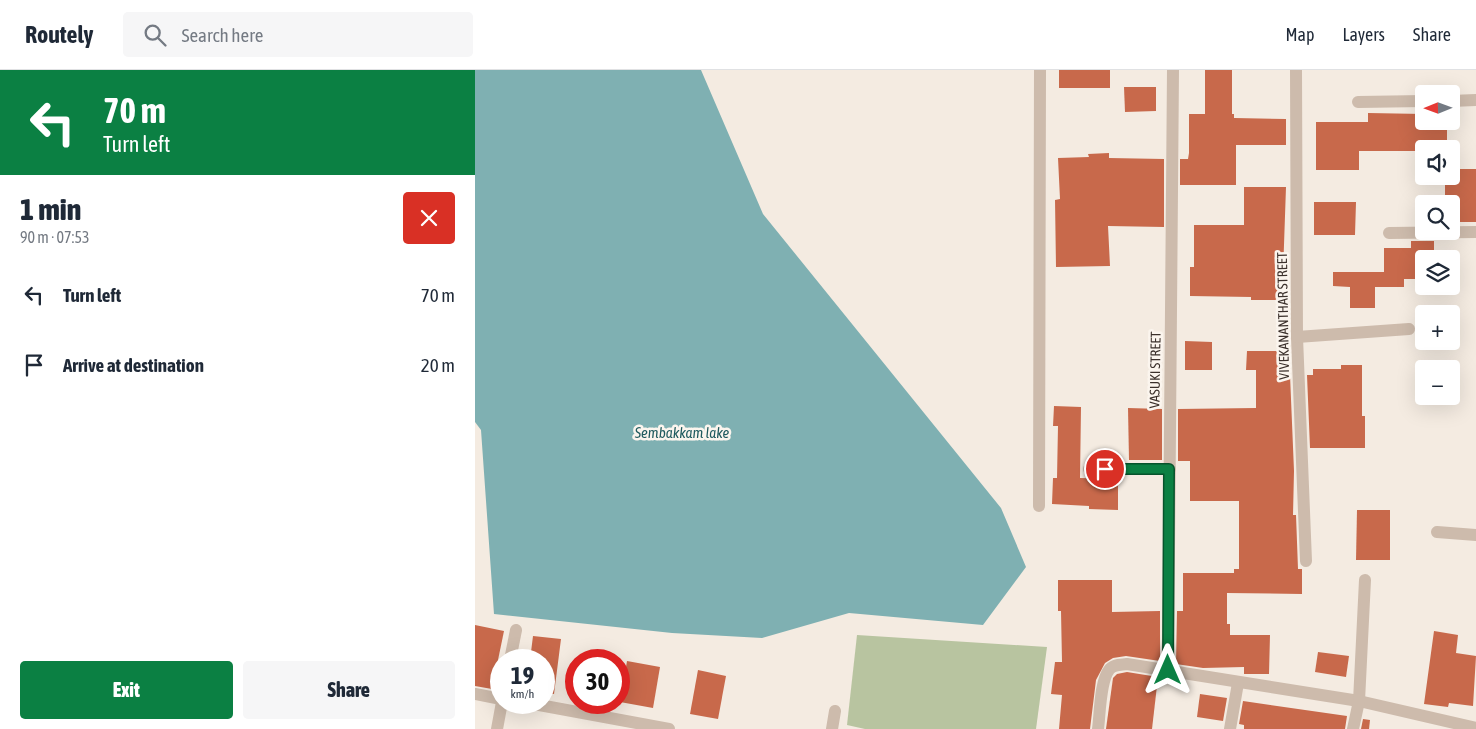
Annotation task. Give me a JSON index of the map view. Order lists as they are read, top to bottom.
{
  "streets": {
    "street": ["VIVEKANANTHAR STREET", "VASUKI STREET"]
  },
  "water": ["Sembakkam lake"],
  "north": "left",
  "page": {
    "header": "Routely",
    "search": "Search here",
    "nav": ["Map", "Layers", "Share"],
    "turn": ["70 m", "Turn left"],
    "map_buttons": ["+", "−"],
    "heading": ["1 min", "90 m · 07:53"],
    "list": [
      {
        "name": "Turn left",
        "value": "70 m"
      },
      {
        "name": "Arrive at destination",
        "value": "20 m"
      }
    ],
    "speed": "19 km/h",
    "limit": "30",
    "buttons": ["Exit", "Share"]
  }
}
